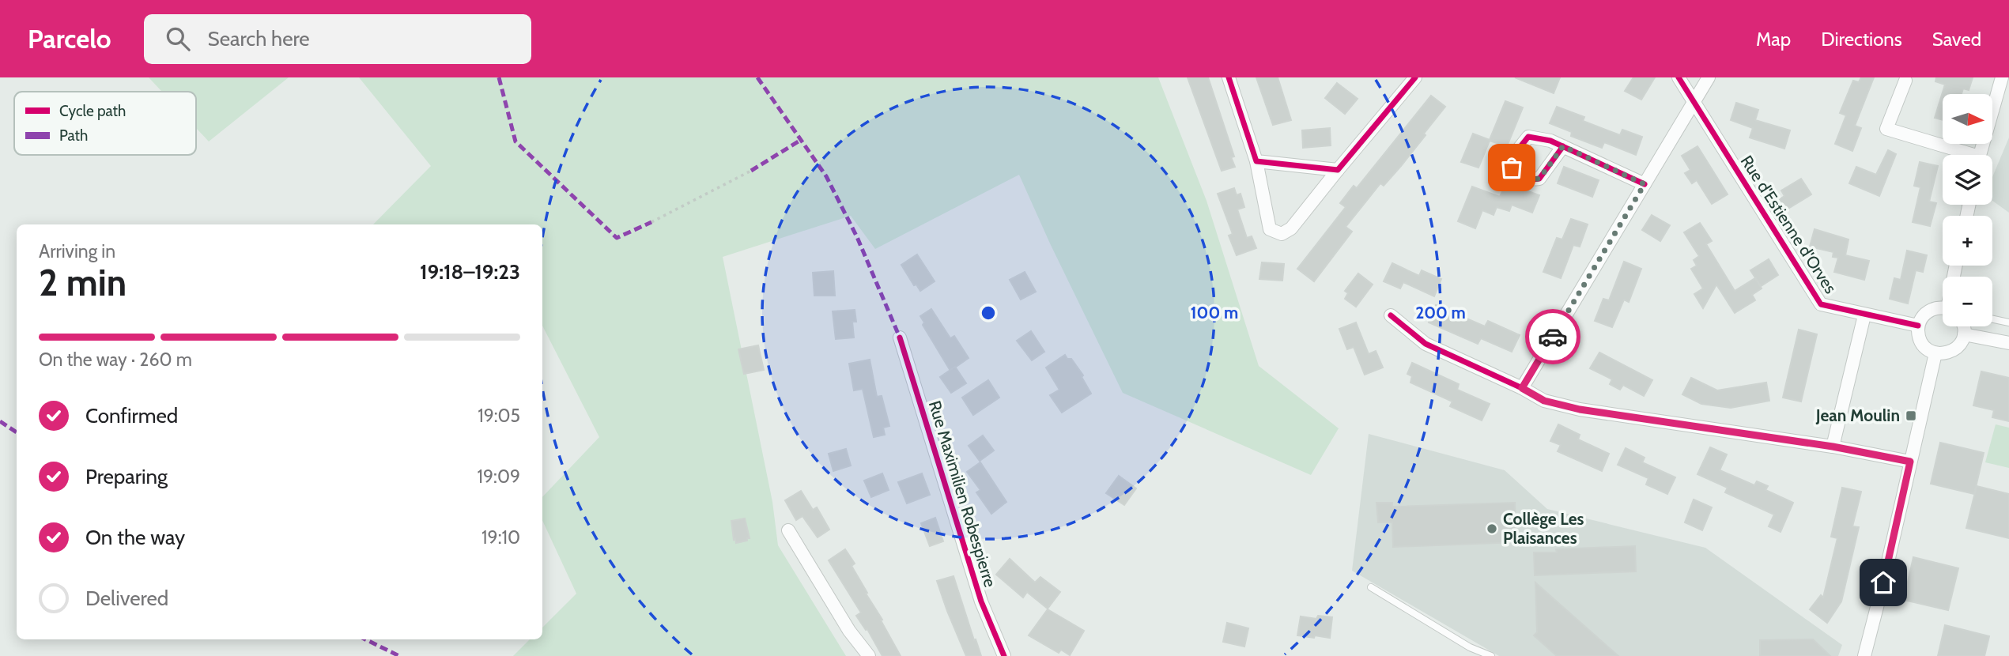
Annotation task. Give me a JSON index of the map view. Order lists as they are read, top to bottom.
{
  "streets": {
    "street": ["Rue d'Estienne d'Orves", "Rue Maximilien Robespierre"]
  },
  "places": {
    "transit": ["Jean Moulin"],
    "other": ["Collège Les Plaisances"]
  },
  "legend": ["Cycle path", "Path"],
  "north": "right",
  "page": {
    "header": "Parcelo",
    "search": "Search here",
    "nav": ["Map", "Directions", "Saved"],
    "map_buttons": ["+", "−"],
    "heading": ["2 min", "Arriving in", "19:18–19:23"],
    "bar": "On the way · 260 m",
    "list": [
      ["Confirmed", "19:05"],
      ["Preparing", "19:09"],
      ["On the way", "19:10"],
      "Delivered"
    ]
  },
  "rings": ["100 m", "200 m"]
}
